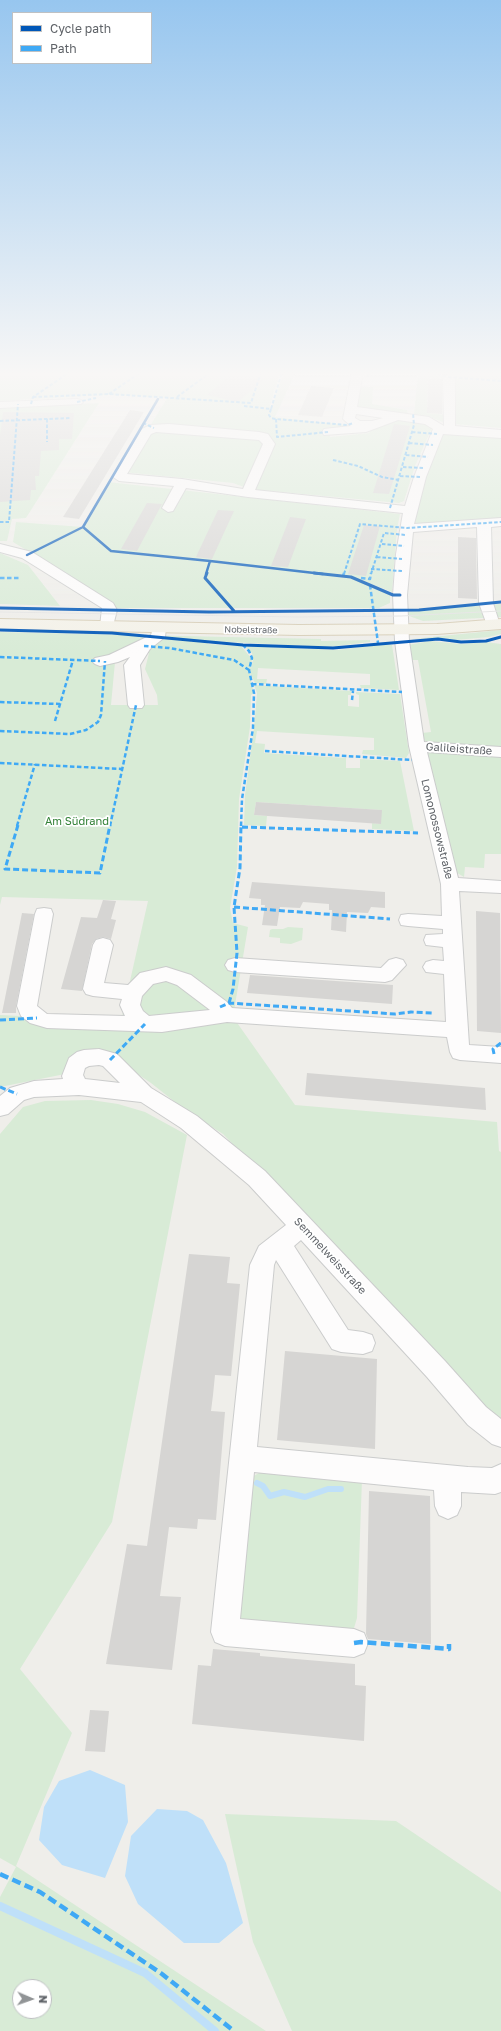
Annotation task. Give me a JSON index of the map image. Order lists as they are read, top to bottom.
{
  "streets": {
    "main road": ["Nobelstraße"],
    "street": ["Galileistraße", "Lomonossowstraße", "Semmelweisstraße"]
  },
  "crossings": [
    ["Nobelstraße", "Lomonossowstraße"],
    ["Galileistraße", "Lomonossowstraße"]
  ],
  "parks": ["Am Südrand"],
  "legend": ["Cycle path", "Path"],
  "north": "right"
}
